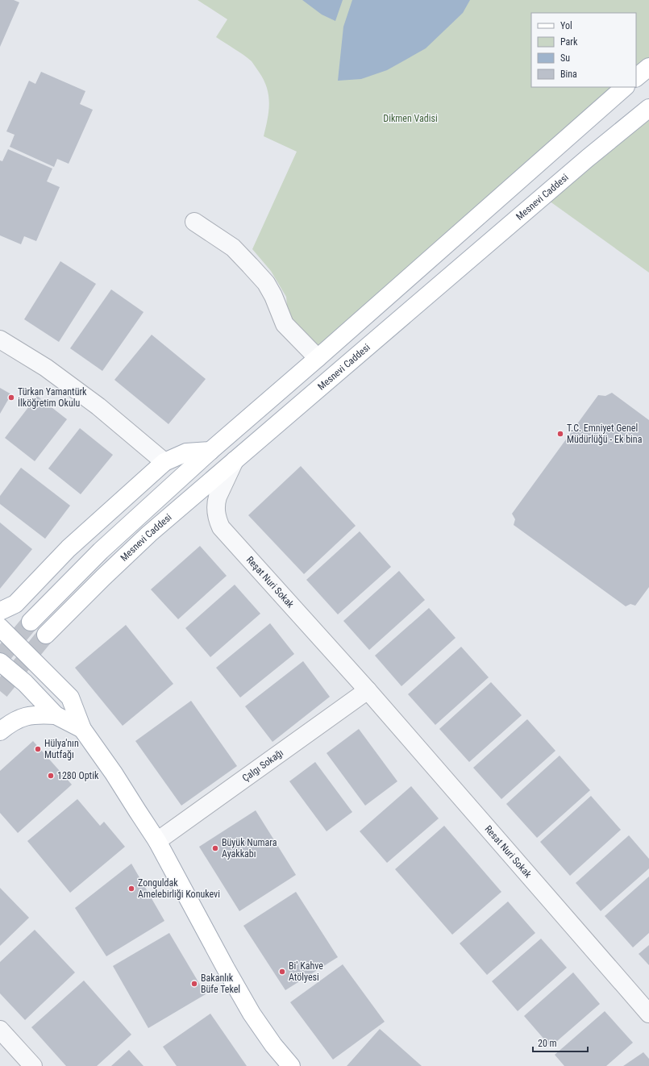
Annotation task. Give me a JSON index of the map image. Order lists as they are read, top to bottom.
{
  "streets": {
    "main road": ["Mesnevi Caddesi"],
    "street": ["Reşat Nuri Sokak", "Çalgı Sokağı", "Resat Nuri Sokak"]
  },
  "crossings": [
    ["Mesnevi Caddesi", "Reşat Nuri Sokak"],
    ["Reşat Nuri Sokak", "Çalgı Sokağı"],
    ["Reşat Nuri Sokak", "Resat Nuri Sokak"],
    ["Çalgı Sokağı", "Resat Nuri Sokak"]
  ],
  "parks": ["Dikmen Vadisi"],
  "places": [
    "Türkan Yamantürk İlköğretim Okulu",
    "T.C. Emniyet Genel Müdürlüğü - Ek bina",
    "Hülya'nın Mutfağı",
    "1280 Optik",
    "Büyük Numara Ayakkabı",
    "Zonguldak Amelebirliği Konukevi",
    "Bi' Kahve Atölyesi",
    "Bakanlık Büfe Tekel"
  ],
  "legend": [
    "Yol",
    "Park",
    "Su",
    "Bina"
  ],
  "scale_bar": "20 m"
}
